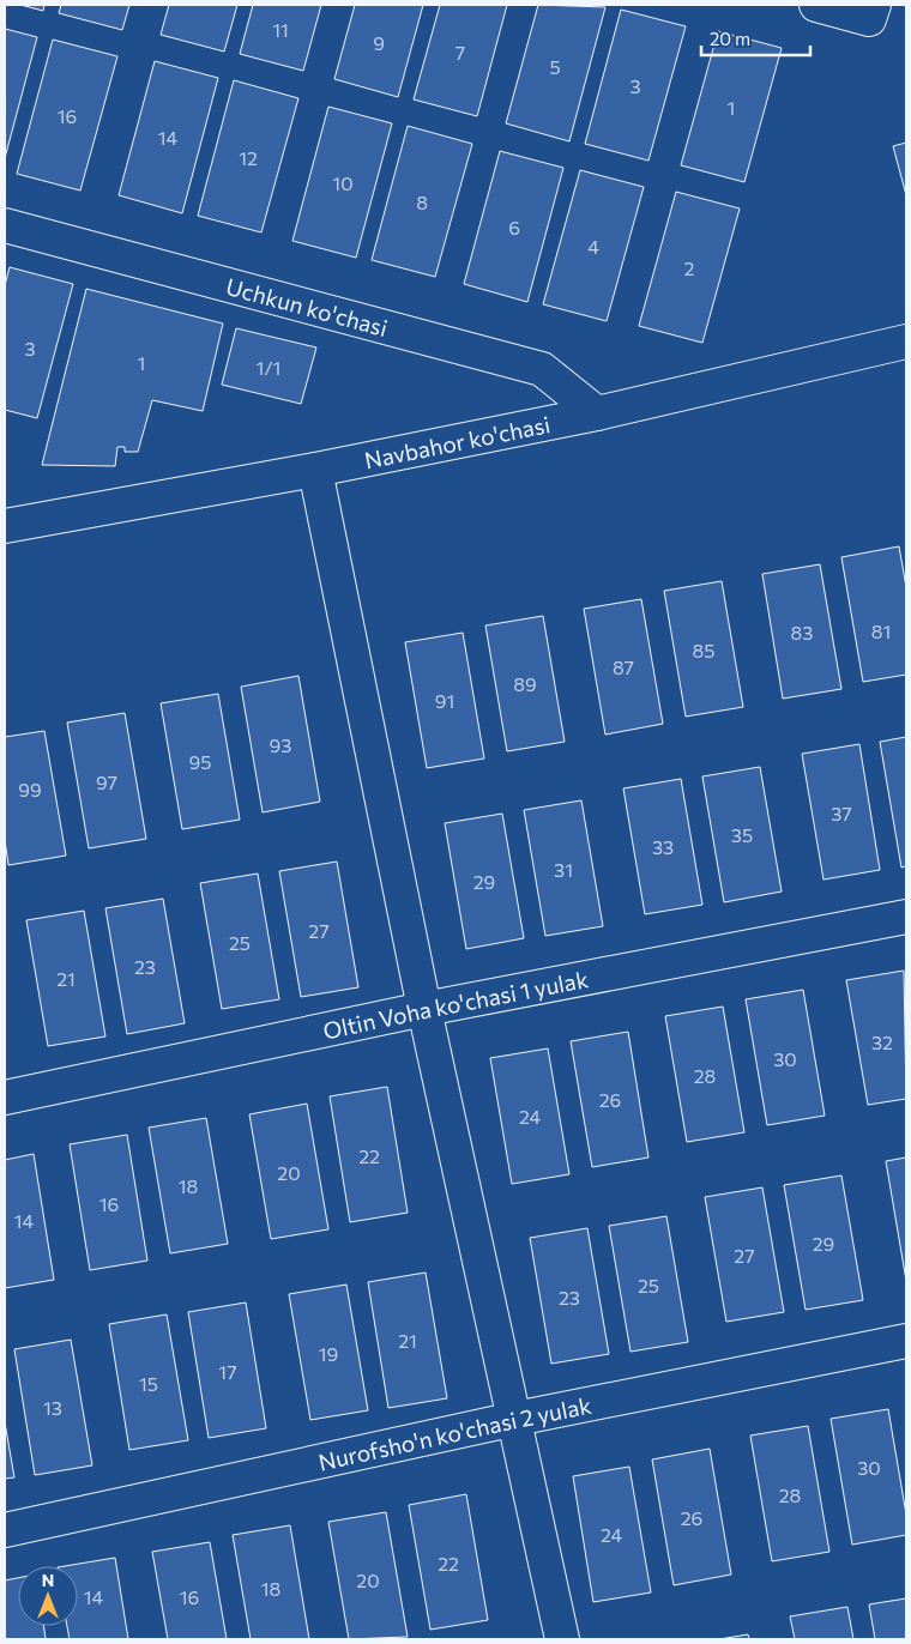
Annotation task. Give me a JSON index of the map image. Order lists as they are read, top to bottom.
{
  "streets": {
    "street": [
      "Uchkun ko'chasi",
      "Navbahor ko'chasi",
      "Oltin Voha ko'chasi 1 yulak",
      "Nurofsho'n ko'chasi 2 yulak"
    ]
  },
  "crossings": [
    ["Uchkun ko'chasi", "Navbahor ko'chasi"]
  ],
  "house_numbers": [
    "11",
    "9",
    "7",
    "5",
    "3",
    "1",
    "16",
    "14",
    "12",
    "10",
    "8",
    "6",
    "4",
    "2",
    "3",
    "1",
    "1/1",
    "81",
    "83",
    "85",
    "87",
    "89",
    "91",
    "93",
    "95",
    "97",
    "99",
    "37",
    "35",
    "33",
    "31",
    "29",
    "27",
    "25",
    "23",
    "21",
    "32",
    "30",
    "28",
    "26",
    "24",
    "22",
    "20",
    "18",
    "16",
    "14",
    "29",
    "27",
    "25",
    "23",
    "21",
    "19",
    "17",
    "15",
    "13",
    "30",
    "28",
    "26",
    "24",
    "22",
    "20",
    "18",
    "14",
    "16"
  ],
  "scale_bar": "20 m",
  "north": "top"
}
